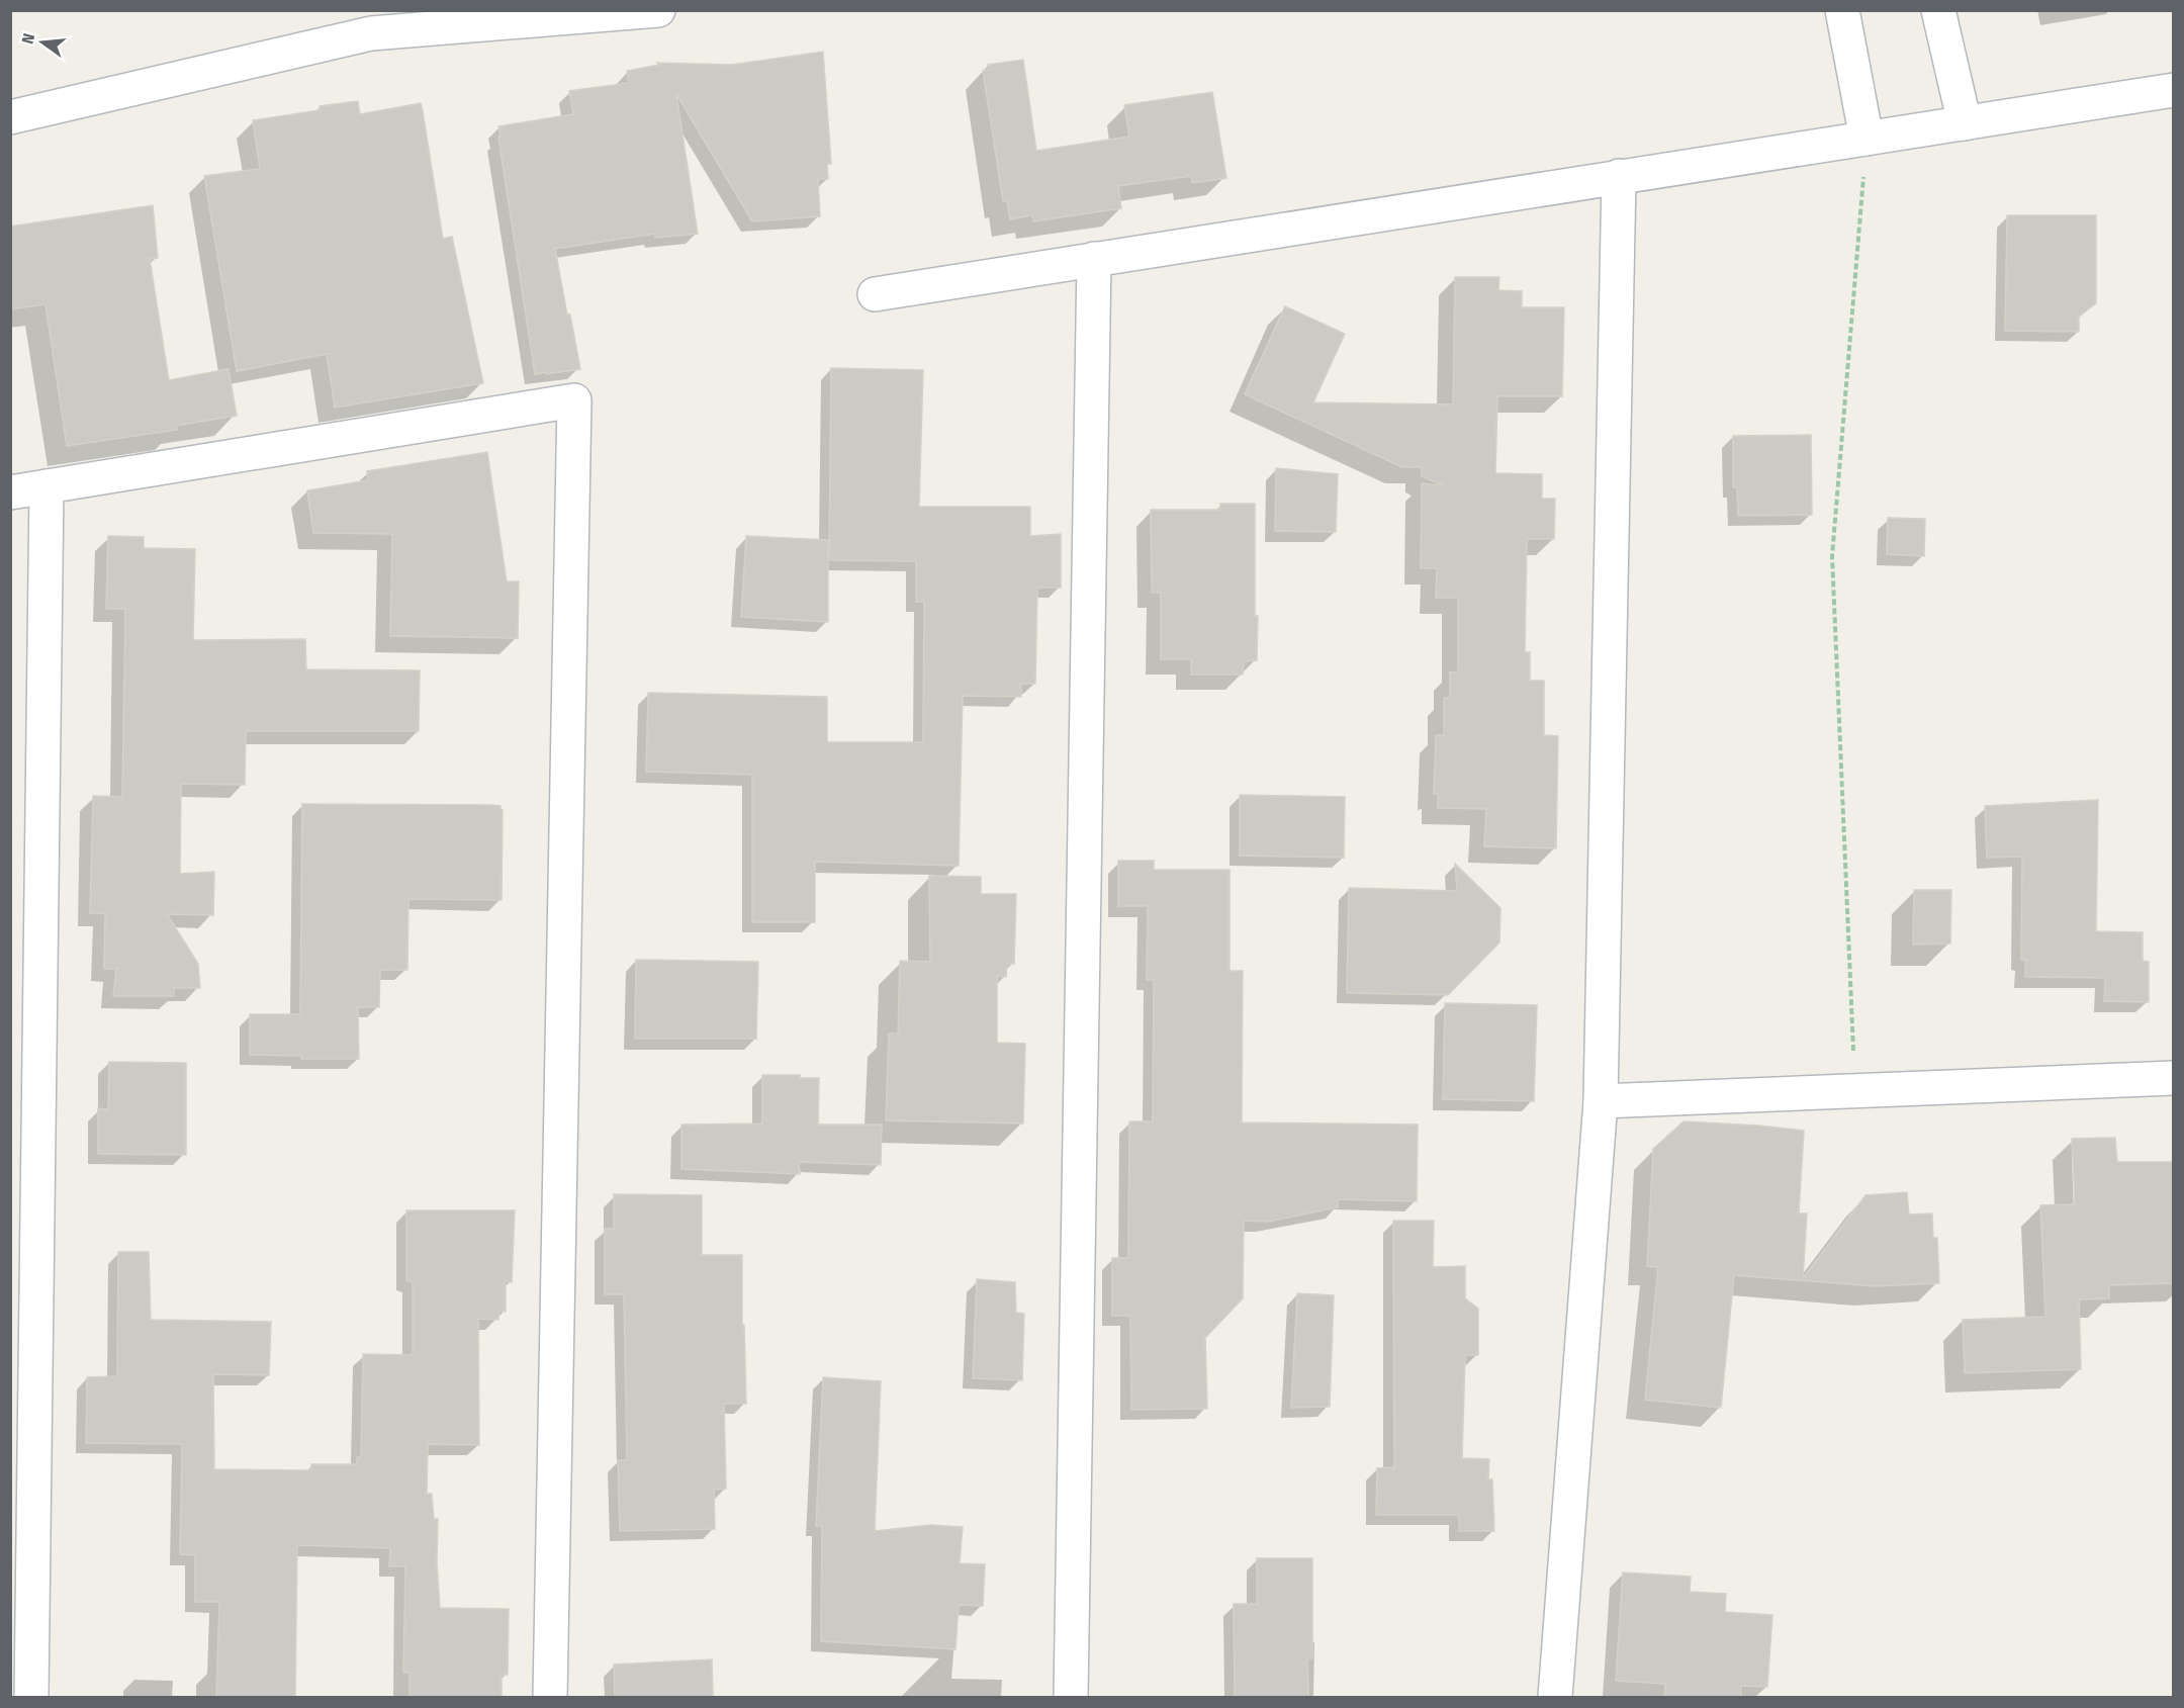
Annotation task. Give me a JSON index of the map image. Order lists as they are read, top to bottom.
{
  "north": "left"
}
